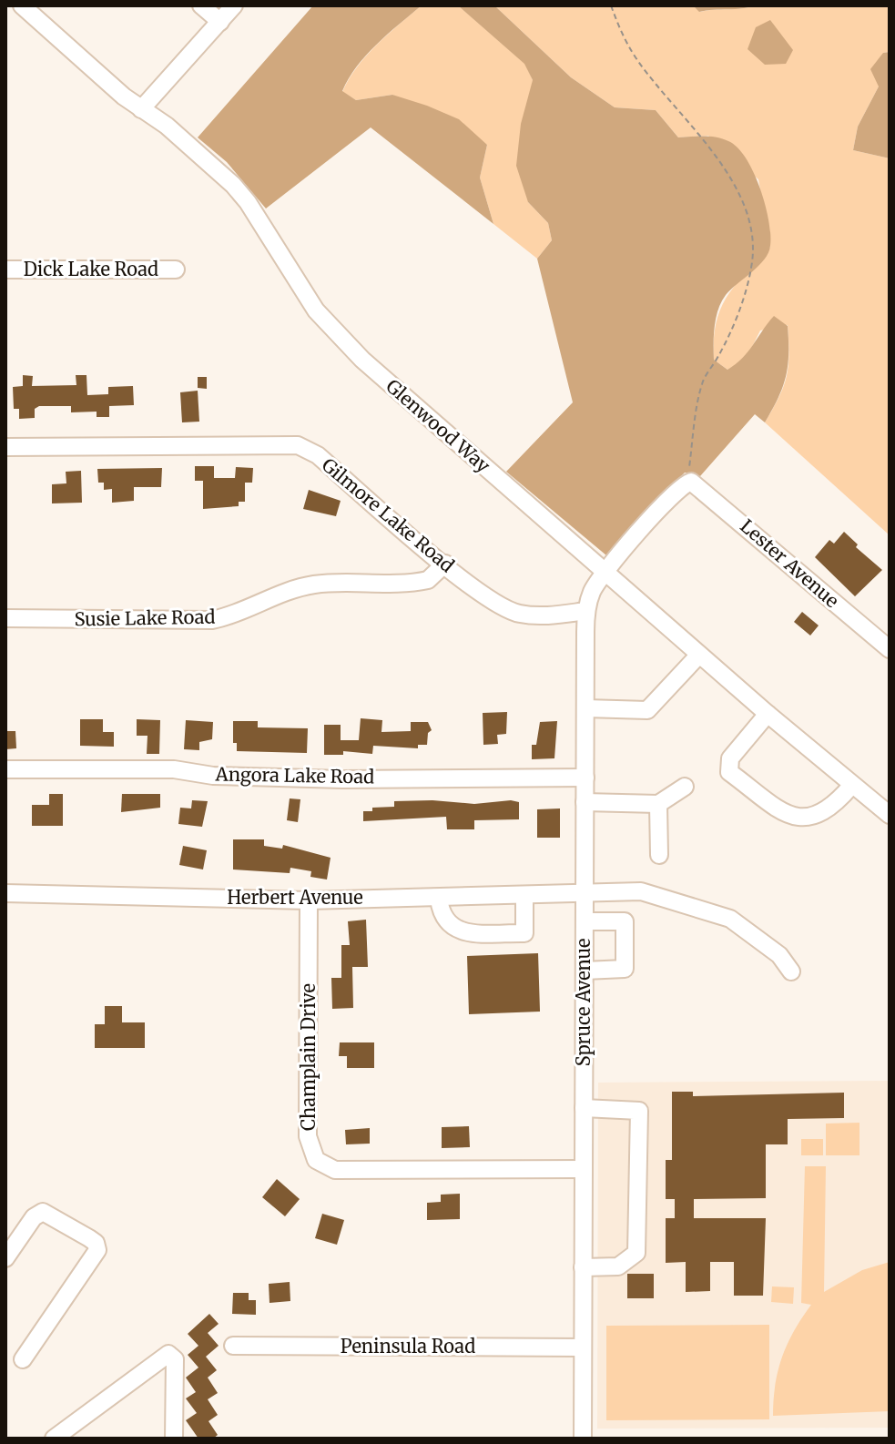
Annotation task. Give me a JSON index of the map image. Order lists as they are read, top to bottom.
{
  "streets": {
    "street": [
      "Dick Lake Road",
      "Glenwood Way",
      "Gilmore Lake Road",
      "Lester Avenue",
      "Susie Lake Road",
      "Angora Lake Road",
      "Herbert Avenue",
      "Spruce Avenue",
      "Champlain Drive",
      "Peninsula Road"
    ]
  },
  "crossings": [
    ["Glenwood Way", "Spruce Avenue"],
    ["Gilmore Lake Road", "Susie Lake Road"],
    ["Gilmore Lake Road", "Spruce Avenue"],
    ["Lester Avenue", "Spruce Avenue"],
    ["Angora Lake Road", "Spruce Avenue"],
    ["Herbert Avenue", "Spruce Avenue"],
    ["Herbert Avenue", "Champlain Drive"],
    ["Spruce Avenue", "Champlain Drive"],
    ["Spruce Avenue", "Peninsula Road"]
  ]
}
